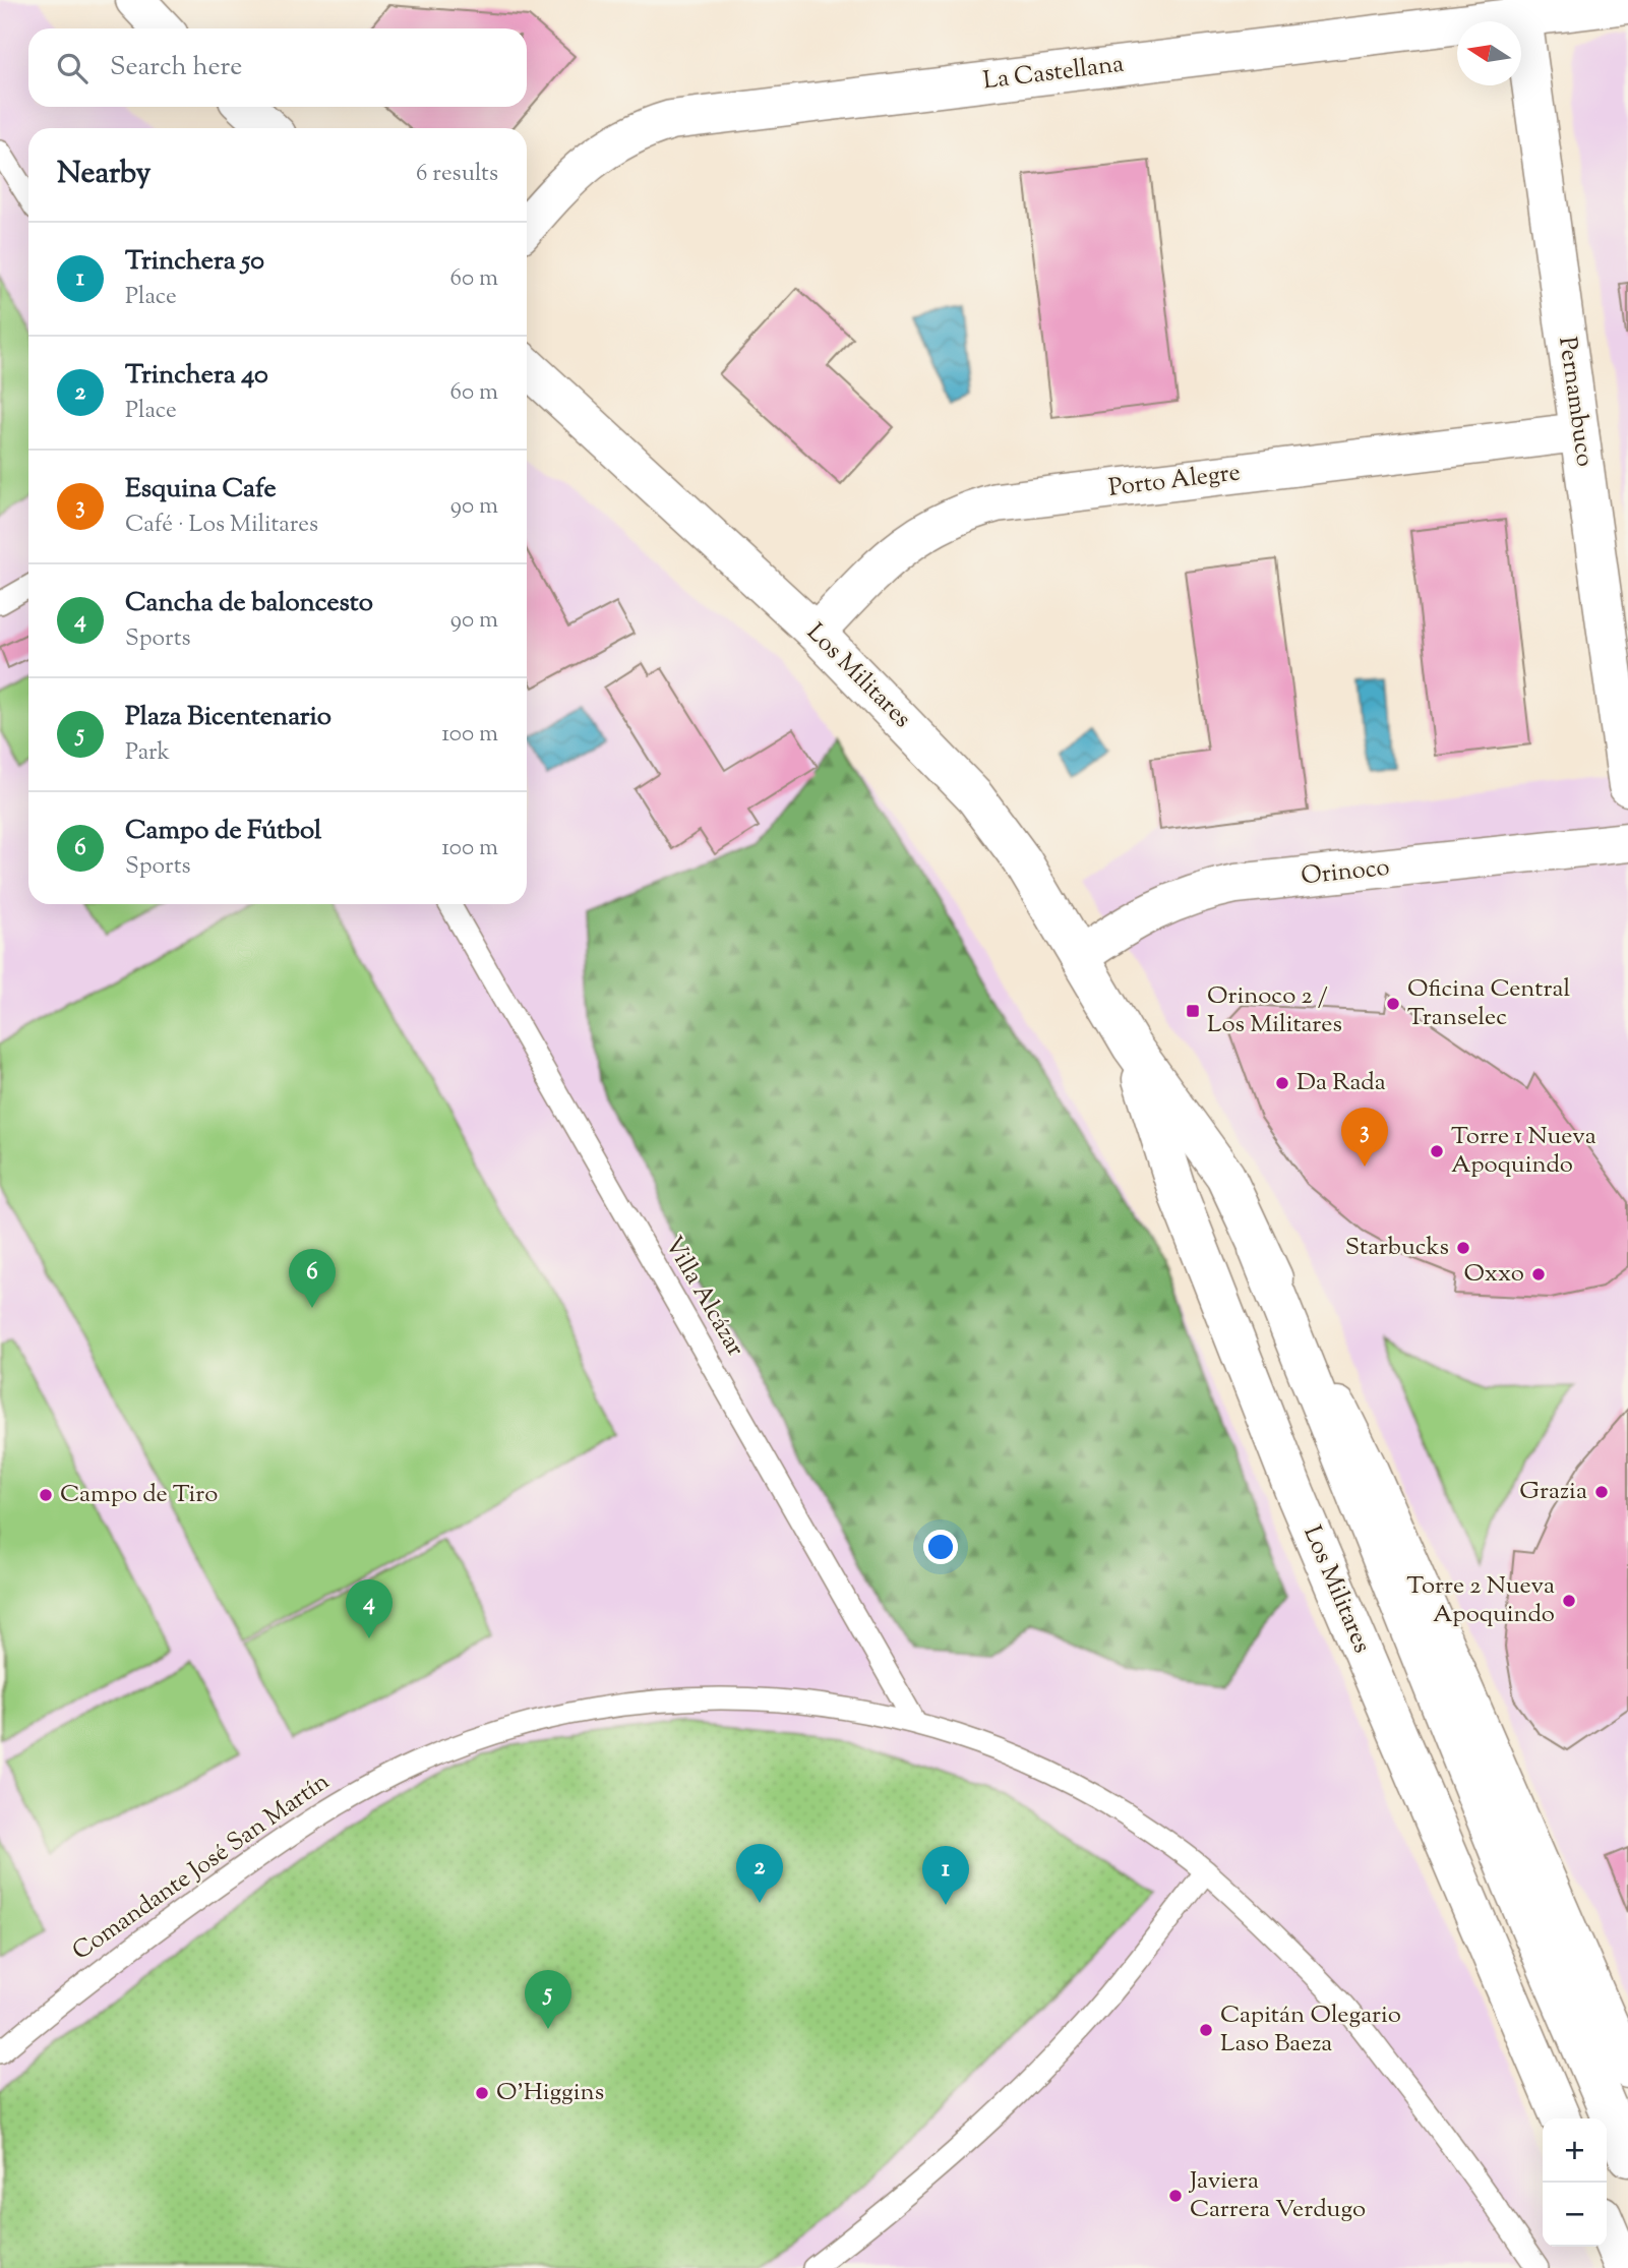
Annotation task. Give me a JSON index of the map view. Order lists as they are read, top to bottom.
{
  "streets": {
    "main road": [
      "La Castellana",
      "Pernambuco",
      "Porto Alegre",
      "Los Militares",
      "Orinoco"
    ],
    "lane": ["Villa Alcázar", "Comandante José San Martín"]
  },
  "crossings": [
    ["La Castellana", "Pernambuco"],
    ["Pernambuco", "Porto Alegre"],
    ["Porto Alegre", "Los Militares"],
    ["Los Militares", "Orinoco"],
    ["Villa Alcázar", "Comandante José San Martín"]
  ],
  "places": {
    "other": [
      "Oficina Central Transelec",
      "Da Rada",
      "Torre 1 Nueva Apoquindo",
      "Starbucks",
      "Oxxo",
      "Grazia",
      "Campo de Tiro",
      "Torre 2 Nueva Apoquindo",
      "Capitán Olegario Laso Baeza",
      "O'Higgins",
      "Javiera Carrera Verdugo"
    ],
    "transit": ["Orinoco 2 / Los Militares"]
  },
  "north": "left",
  "page": {
    "search": "Search here",
    "heading": ["Nearby", "6 results"],
    "list": [
      {
        "mark": "1",
        "name": "Trinchera 50",
        "note": "Place",
        "value": "60 m"
      },
      {
        "mark": "2",
        "name": "Trinchera 40",
        "note": "Place",
        "value": "60 m"
      },
      {
        "mark": "3",
        "name": "Esquina Cafe",
        "note": "Café · Los Militares",
        "value": "90 m"
      },
      {
        "mark": "4",
        "name": "Cancha de baloncesto",
        "note": "Sports",
        "value": "90 m"
      },
      {
        "mark": "5",
        "name": "Plaza Bicentenario",
        "note": "Park",
        "value": "100 m"
      },
      {
        "mark": "6",
        "name": "Campo de Fútbol",
        "note": "Sports",
        "value": "100 m"
      }
    ],
    "pins": [
      "3",
      "6",
      "4",
      "2",
      "1",
      "5"
    ],
    "map_buttons": ["+", "−"]
  }
}
